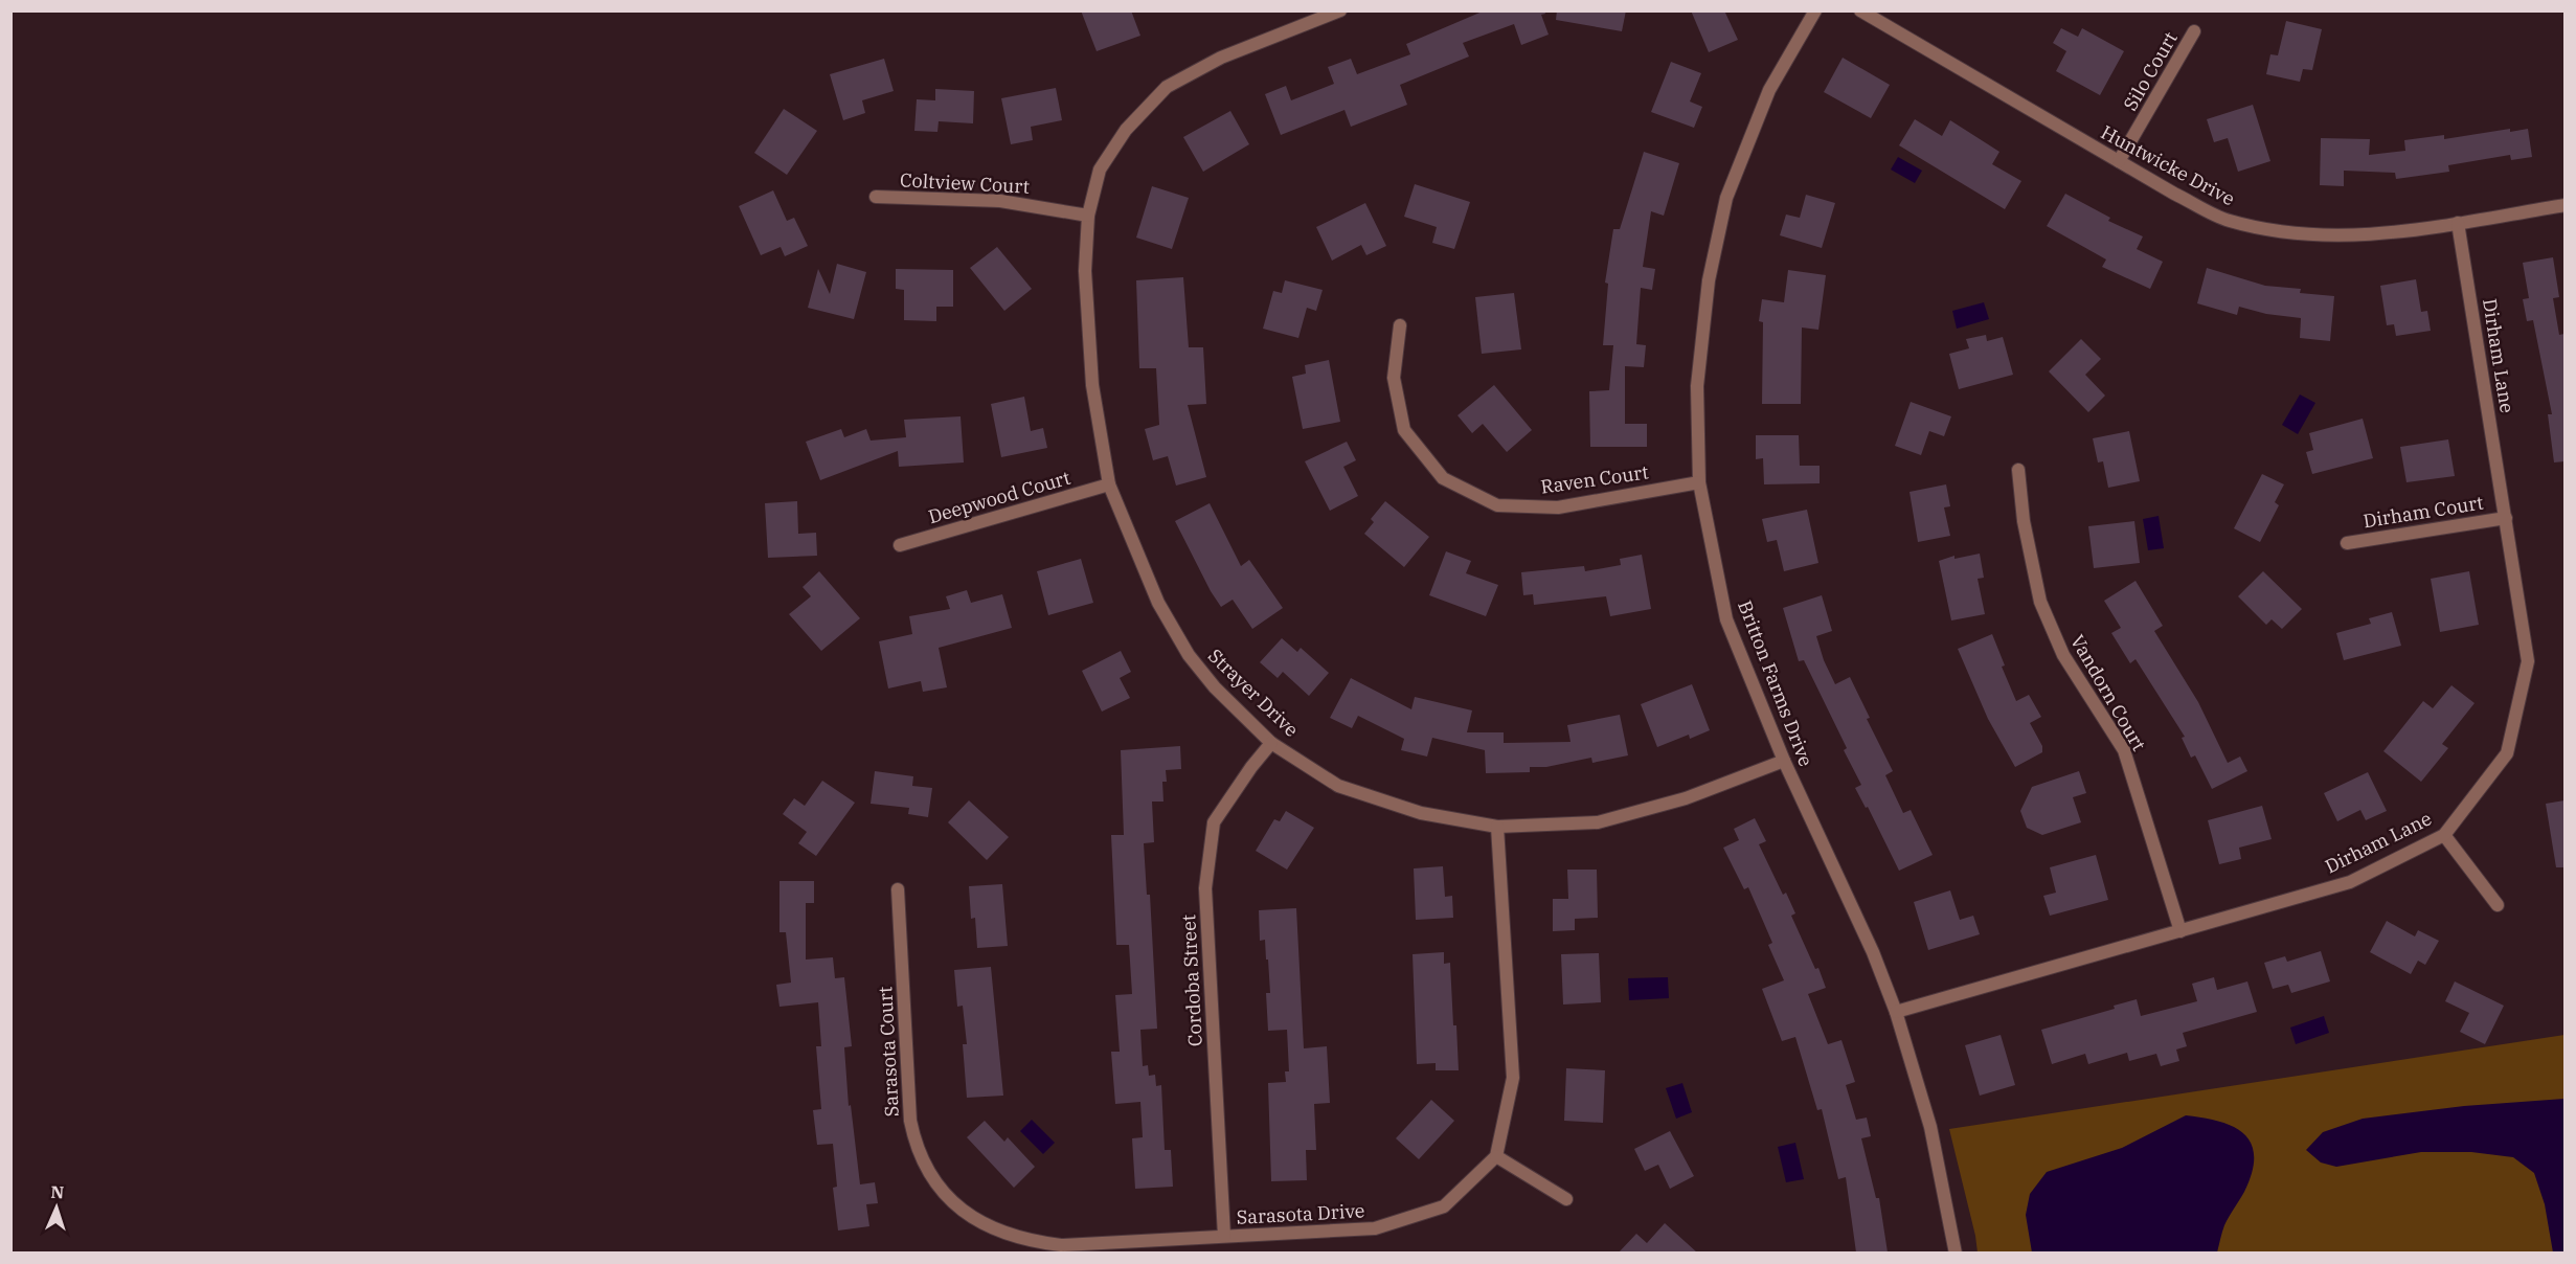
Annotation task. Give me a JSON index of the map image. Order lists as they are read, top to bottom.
{
  "streets": {
    "street": [
      "Silo Court",
      "Huntwicke Drive",
      "Coltview Court",
      "Dirham Lane",
      "Raven Court",
      "Deepwood Court",
      "Dirham Court",
      "Britton Farms Drive",
      "Strayer Drive",
      "Vandorn Court",
      "Cordoba Street",
      "Sarasota Court",
      "Sarasota Drive"
    ]
  },
  "crossings": [
    ["Silo Court", "Huntwicke Drive"],
    ["Huntwicke Drive", "Dirham Lane"],
    ["Coltview Court", "Strayer Drive"],
    ["Dirham Lane", "Dirham Court"],
    ["Dirham Lane", "Britton Farms Drive"],
    ["Dirham Lane", "Vandorn Court"],
    ["Raven Court", "Britton Farms Drive"],
    ["Deepwood Court", "Strayer Drive"],
    ["Britton Farms Drive", "Strayer Drive"],
    ["Strayer Drive", "Cordoba Street"],
    ["Cordoba Street", "Sarasota Drive"],
    ["Sarasota Court", "Sarasota Drive"]
  ],
  "north": "top"
}
